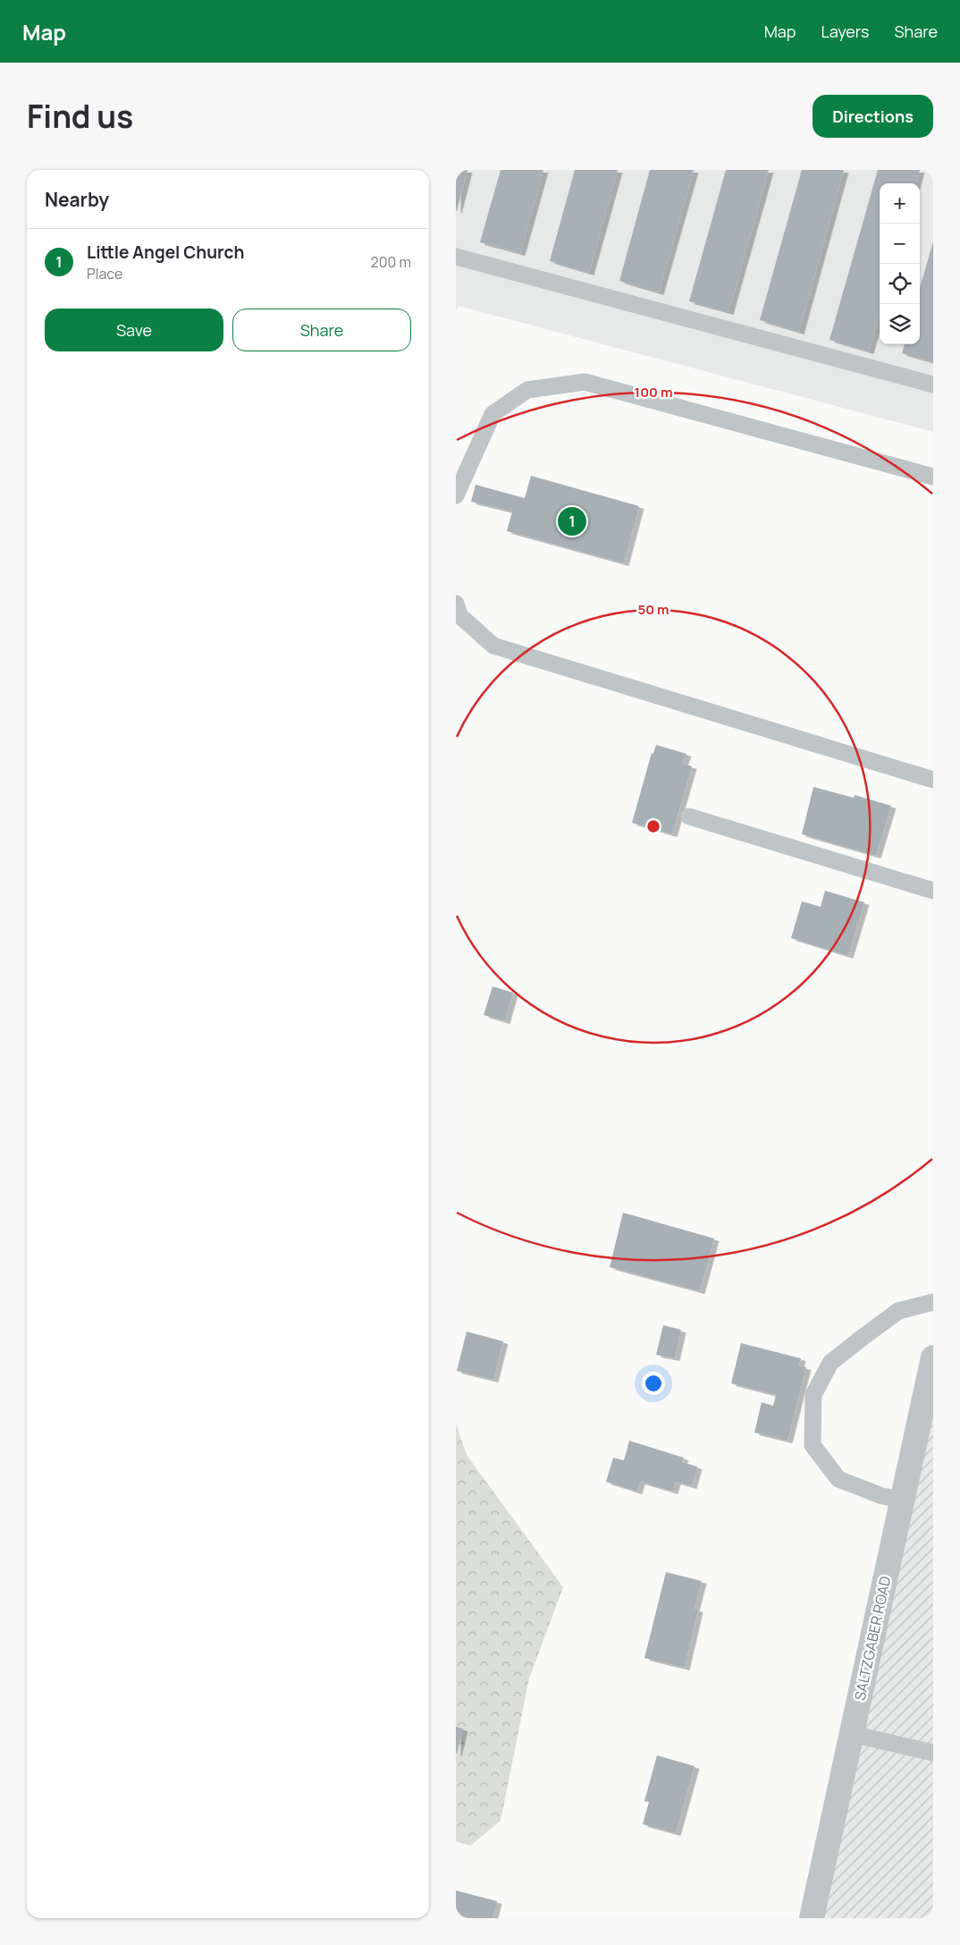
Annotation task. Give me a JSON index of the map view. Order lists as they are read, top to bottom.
{
  "streets": {
    "street": ["SALTZGABER ROAD"]
  },
  "page": {
    "header": "Map",
    "nav": ["Map", "Layers", "Share"],
    "title": "Find us",
    "buttons": [
      "Directions",
      ["Save", "Share"]
    ],
    "heading": "Nearby",
    "map_buttons": ["+", "−"],
    "list": [
      {
        "mark": "1",
        "name": "Little Angel Church",
        "note": "Place",
        "value": "200 m"
      }
    ],
    "pins": "1"
  },
  "rings": ["100 m", "50 m"]
}
